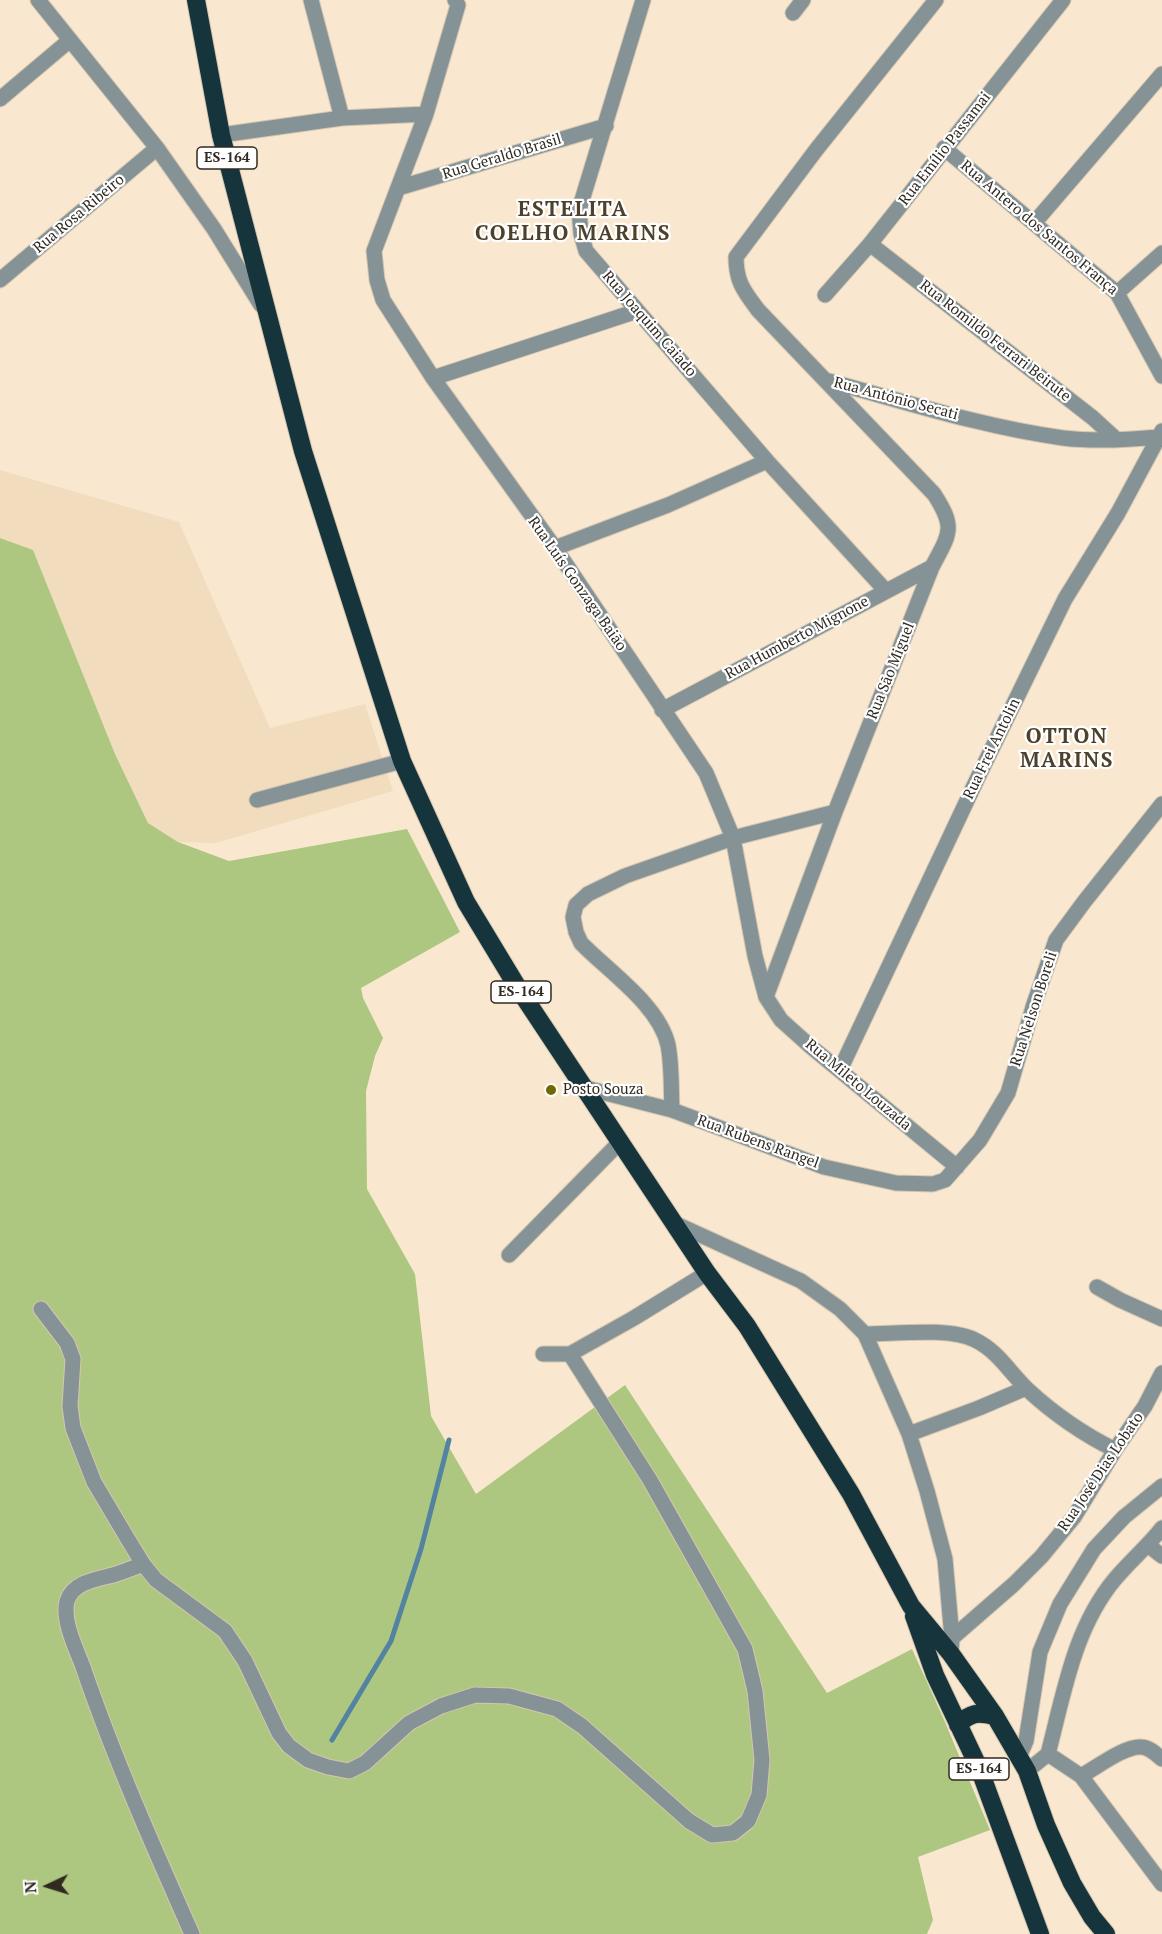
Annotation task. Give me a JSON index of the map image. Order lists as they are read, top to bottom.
{
  "streets": {
    "highway": ["ES-164"],
    "street": [
      "Rua Emílio Passamai",
      "Rua Geraldo Brasil",
      "Rua Rosa Ribeiro",
      "Rua Antero dos Santos França",
      "Rua Joaquim Caiado",
      "Rua Romildo Ferrari Beirute",
      "Rua Antônio Secati",
      "Rua Luís Gonzaga Baião",
      "Rua Humberto Mignone",
      "Rua São Miguel",
      "Rua Frei Antolin",
      "Rua Nelson Boreli",
      "Rua Mileto Louzada",
      "Rua Rubens Rangel",
      "Rua José Dias Lobato"
    ]
  },
  "crossings": [
    ["Rua Emílio Passamai", "Rua Antero dos Santos França"],
    ["Rua Emílio Passamai", "Rua Romildo Ferrari Beirute"],
    ["Rua Geraldo Brasil", "Rua Joaquim Caiado"],
    ["Rua Geraldo Brasil", "Rua Luís Gonzaga Baião"],
    ["ES-164", "Rua Rubens Rangel"],
    ["ES-164", "Rua José Dias Lobato"],
    ["Rua Joaquim Caiado", "Rua Humberto Mignone"],
    ["Rua Romildo Ferrari Beirute", "Rua Antônio Secati"],
    ["Rua Antônio Secati", "Rua São Miguel"],
    ["Rua Antônio Secati", "Rua Frei Antolin"],
    ["Rua Luís Gonzaga Baião", "Rua Humberto Mignone"],
    ["Rua Luís Gonzaga Baião", "Rua São Miguel"],
    ["Rua Luís Gonzaga Baião", "Rua Mileto Louzada"],
    ["Rua Humberto Mignone", "Rua São Miguel"],
    ["Rua São Miguel", "Rua Mileto Louzada"],
    ["Rua Frei Antolin", "Rua Mileto Louzada"],
    ["Rua Nelson Boreli", "Rua Mileto Louzada"],
    ["Rua Nelson Boreli", "Rua Rubens Rangel"]
  ],
  "districts": ["ESTELITA COELHO MARINS", "OTTON MARINS"],
  "places": ["Posto Souza"],
  "north": "left"
}
